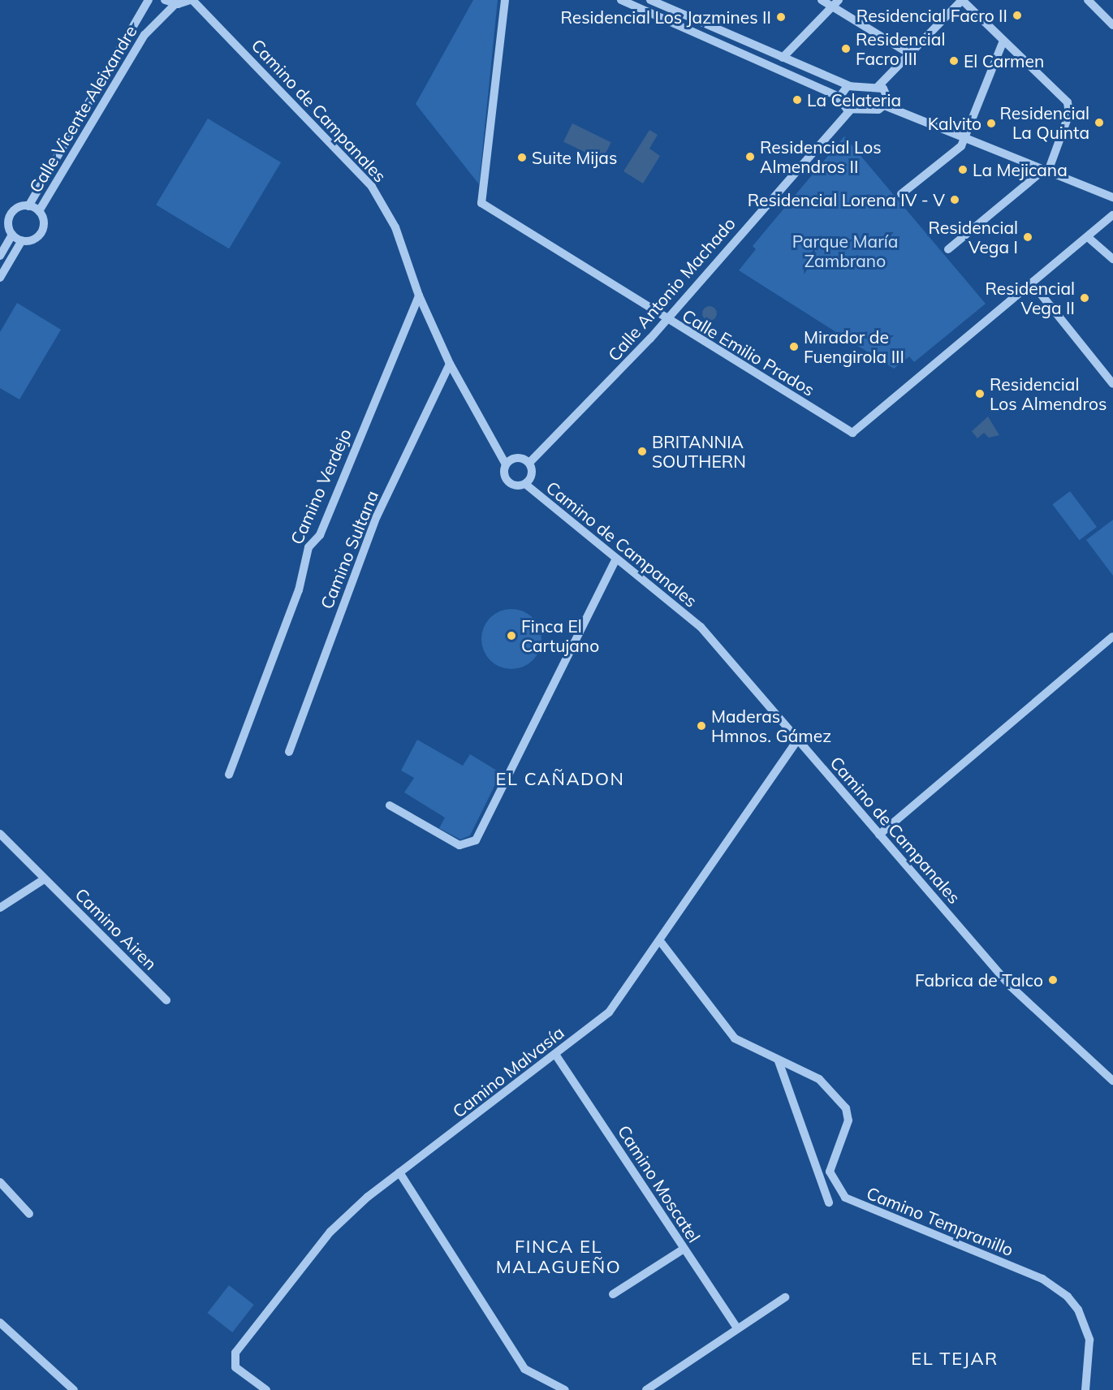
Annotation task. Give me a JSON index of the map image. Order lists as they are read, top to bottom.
{
  "streets": {
    "street": [
      "Calle Vicente Aleixandre",
      "Camino de Campanales",
      "Calle Antonio Machado",
      "Calle Emilio Prados",
      "Camino Verdejo",
      "Camino Sultana",
      "Camino Airen",
      "Camino Malvasía",
      "Camino Moscatel",
      "Camino Tempranillo"
    ]
  },
  "crossings": [
    ["Camino de Campanales", "Calle Antonio Machado"],
    ["Camino de Campanales", "Camino Verdejo"],
    ["Camino de Campanales", "Camino Sultana"],
    ["Camino de Campanales", "Camino Malvasía"],
    ["Calle Antonio Machado", "Calle Emilio Prados"],
    ["Camino Malvasía", "Camino Moscatel"],
    ["Camino Malvasía", "Camino Tempranillo"]
  ],
  "districts": ["EL CAÑADON", "FINCA EL MALAGUEÑO", "EL TEJAR"],
  "parks": ["Parque María Zambrano"],
  "places": [
    "Residencial Facro II",
    "Residencial Los Jazmines II",
    "Residencial Facro III",
    "El Carmen",
    "La Celateria",
    "Residencial La Quinta",
    "Kalvito",
    "Residencial Los Almendros II",
    "Suite Mijas",
    "La Mejicana",
    "Residencial Lorena IV - V",
    "Residencial Vega I",
    "Residencial Vega II",
    "Mirador de Fuengirola III",
    "Residencial Los Almendros",
    "BRITANNIA SOUTHERN",
    "Finca El Cartujano",
    "Maderas Hmnos. Gámez",
    "Fabrica de Talco"
  ]
}
